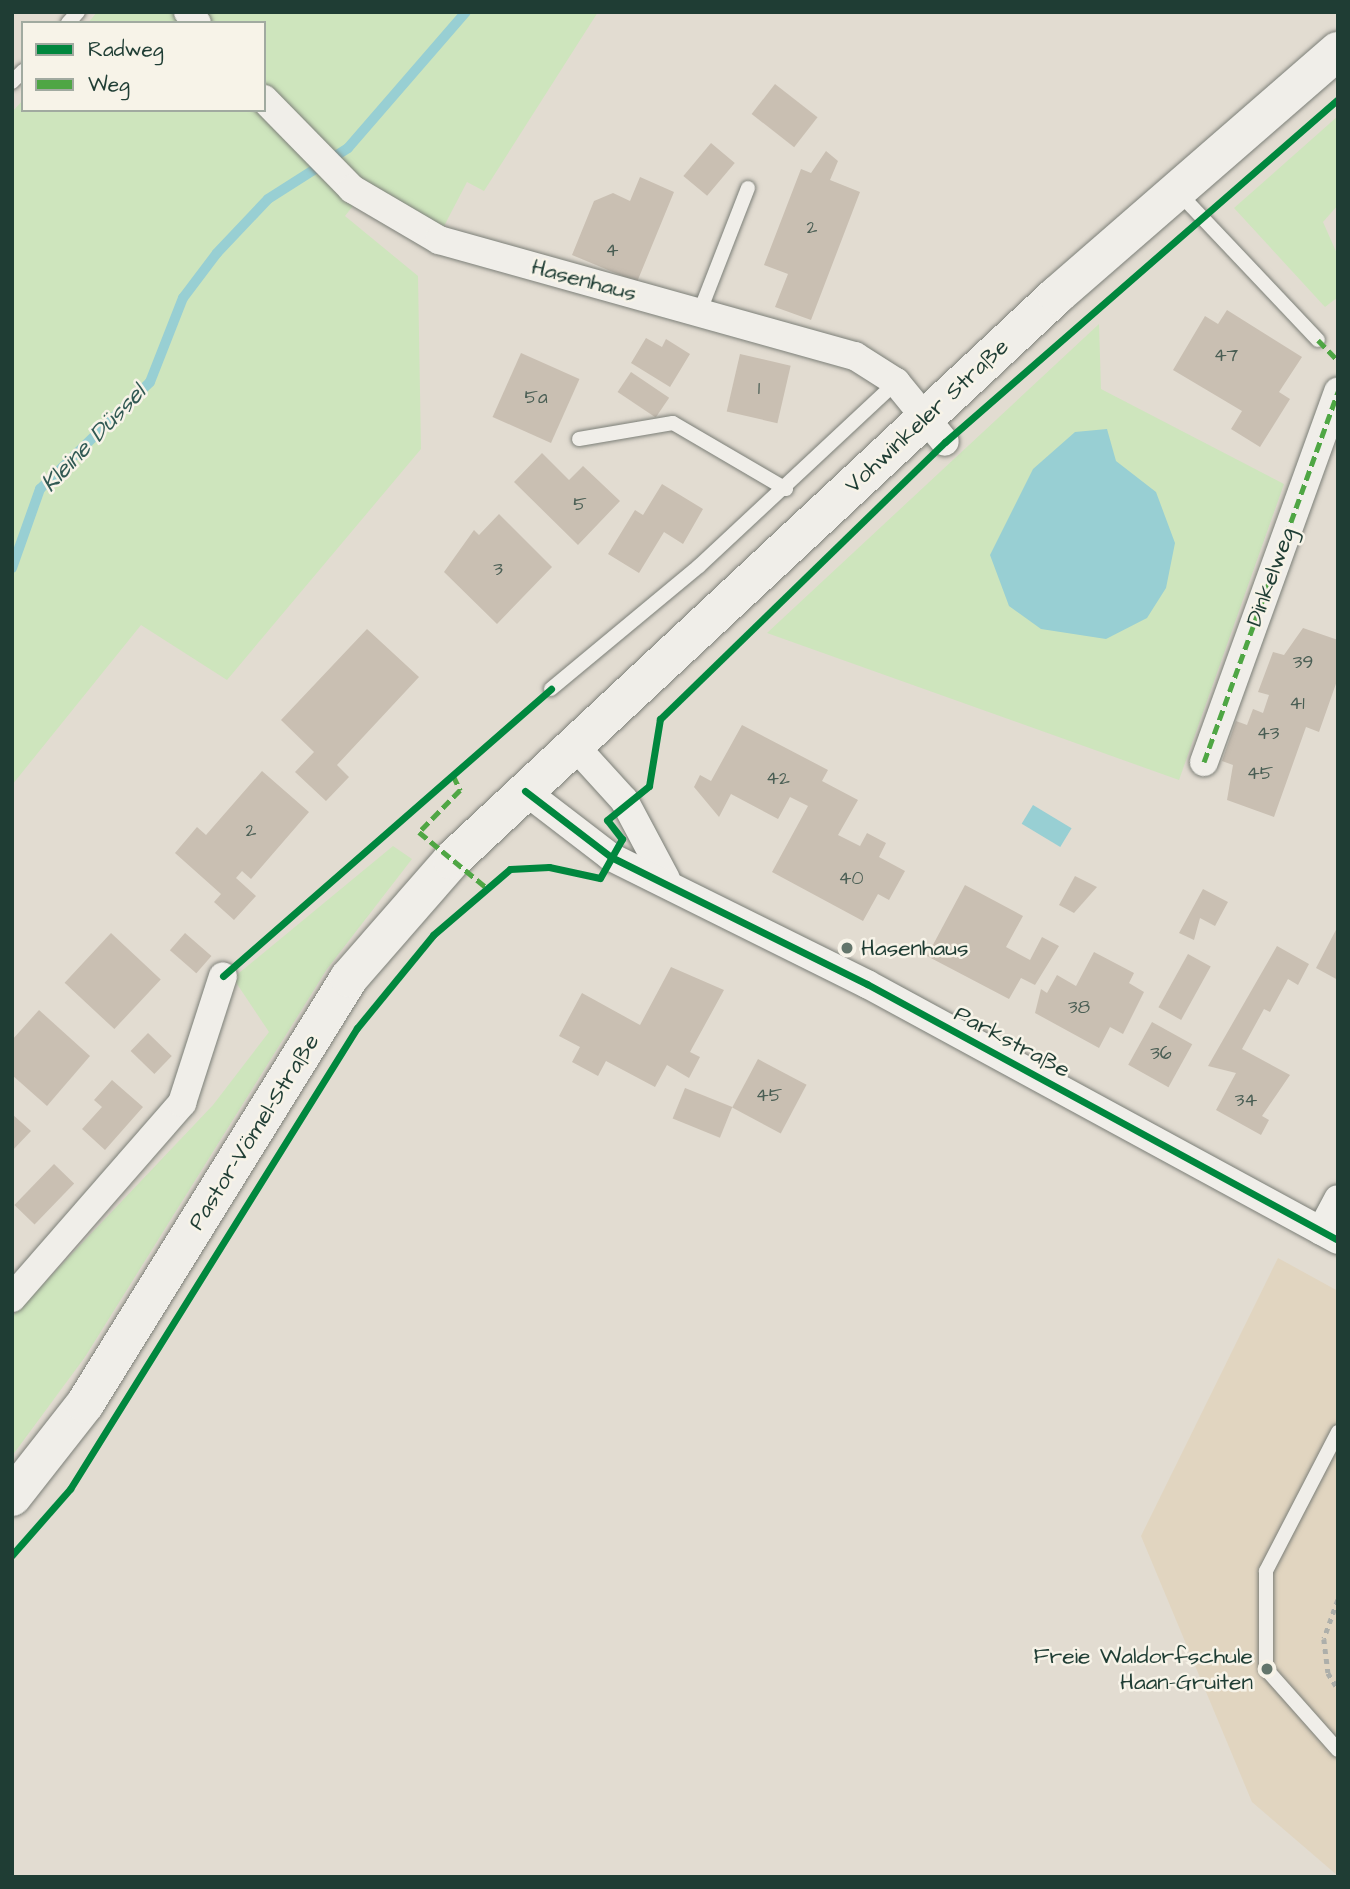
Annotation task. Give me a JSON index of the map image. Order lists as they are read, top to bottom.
{
  "streets": {
    "main road": ["Vohwinkeler Straße", "Pastor-Vömel-Straße"],
    "street": ["Hasenhaus", "Dinkelweg", "Parkstraße"]
  },
  "crossings": [
    ["Hasenhaus", "Vohwinkeler Straße"],
    ["Vohwinkeler Straße", "Parkstraße"],
    ["Vohwinkeler Straße", "Pastor-Vömel-Straße"],
    ["Parkstraße", "Pastor-Vömel-Straße"]
  ],
  "water": ["Kleine Düssel"],
  "places": ["Hasenhaus", "Freie Waldorfschule Haan-Gruiten"],
  "house_numbers": [
    "2",
    "4",
    "47",
    "1",
    "5a",
    "5",
    "3",
    "39",
    "41",
    "43",
    "45",
    "42",
    "2",
    "40",
    "38",
    "36",
    "45",
    "34"
  ],
  "legend": ["Radweg", "Weg"]
}
